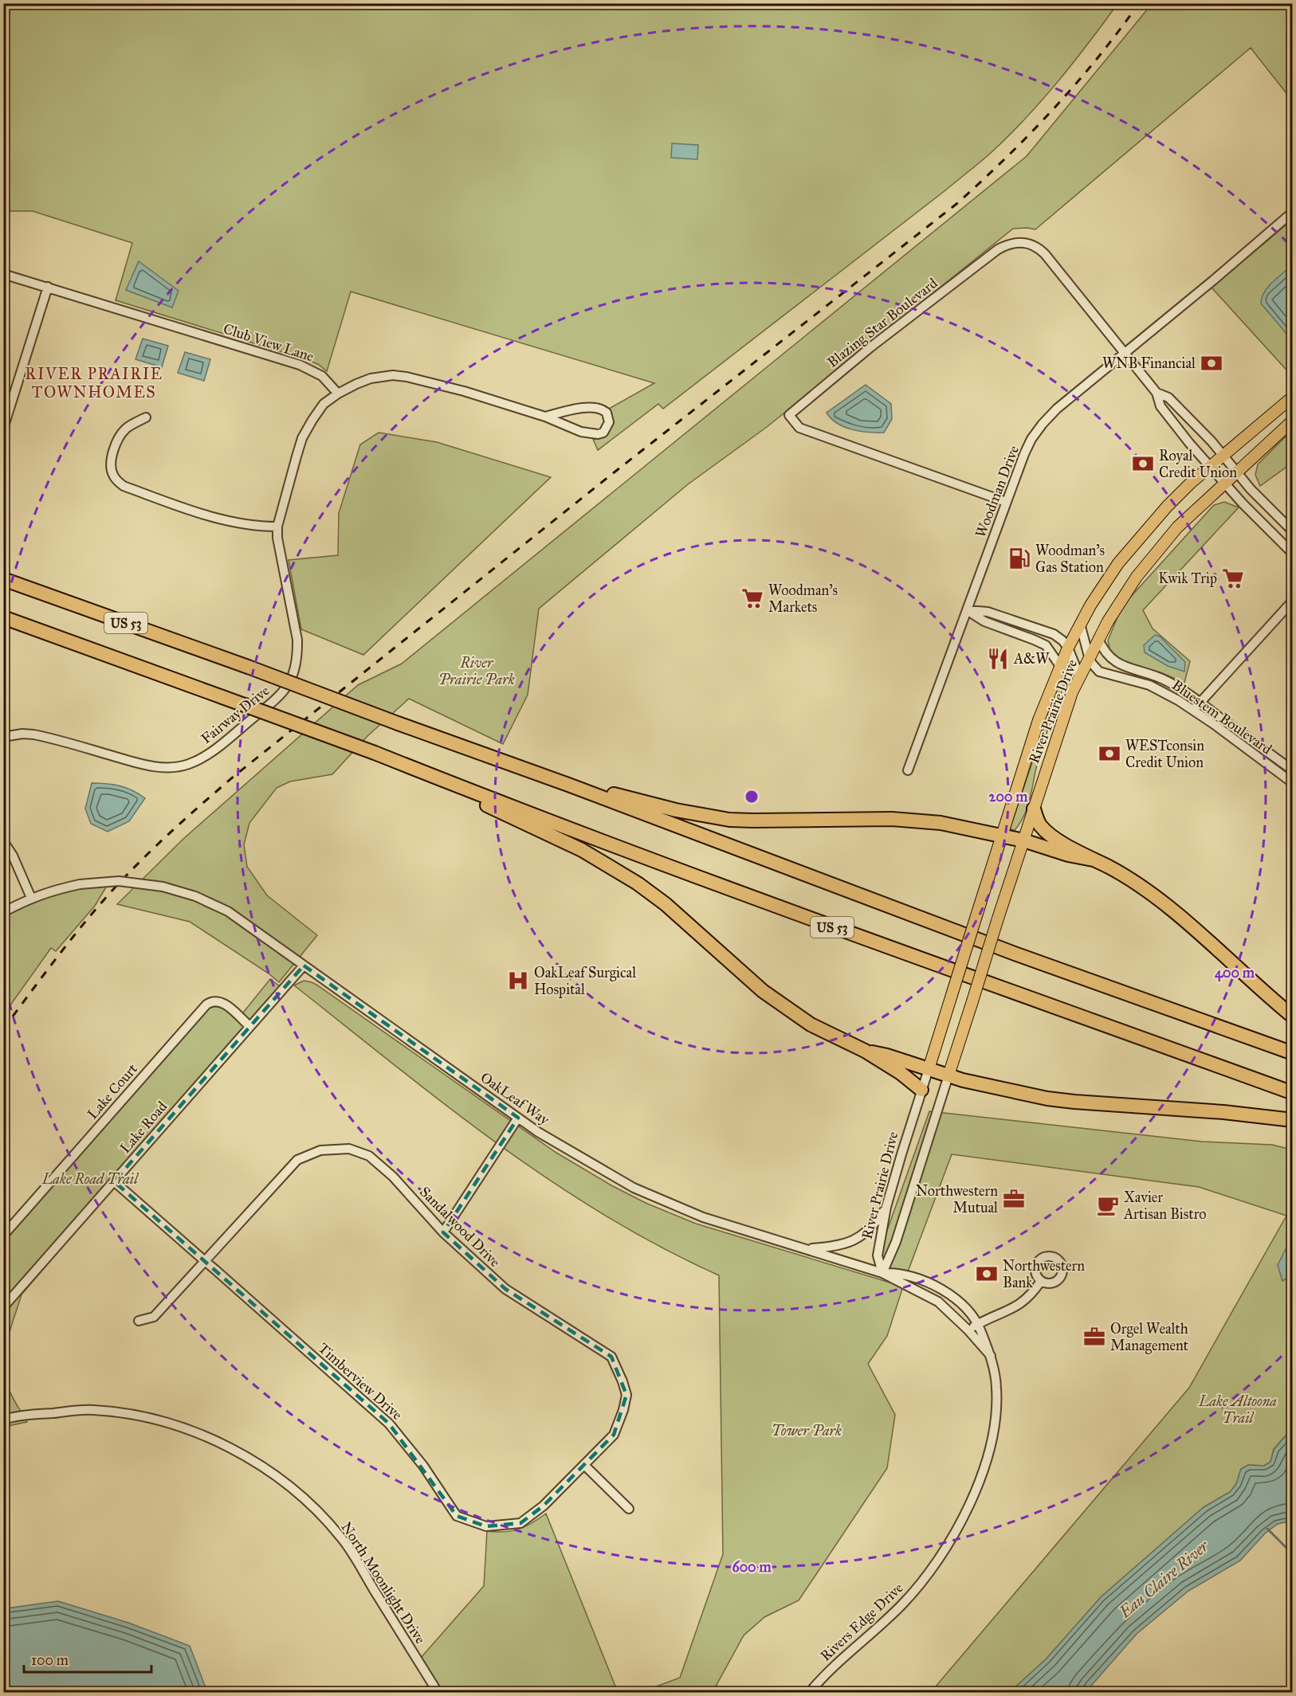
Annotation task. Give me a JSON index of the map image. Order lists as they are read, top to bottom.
{
  "streets": {
    "highway": ["US 53"],
    "main road": ["River Prairie Drive"],
    "street": [
      "Blazing Star Boulevard",
      "Club View Lane",
      "Woodman Drive",
      "Fairway Drive",
      "Bluestem Boulevard",
      "Lake Court",
      "OakLeaf Way",
      "Lake Road",
      "Sandalwood Drive",
      "Timberview Drive",
      "North Moonlight Drive",
      "Rivers Edge Drive"
    ]
  },
  "crossings": [
    ["Blazing Star Boulevard", "Woodman Drive"],
    ["Blazing Star Boulevard", "River Prairie Drive"],
    ["Club View Lane", "Fairway Drive"],
    ["River Prairie Drive", "Bluestem Boulevard"],
    ["River Prairie Drive", "OakLeaf Way"],
    ["River Prairie Drive", "Rivers Edge Drive"],
    ["Lake Court", "Lake Road"],
    ["OakLeaf Way", "Lake Road"],
    ["OakLeaf Way", "Rivers Edge Drive"],
    ["Lake Road", "Timberview Drive"],
    ["Sandalwood Drive", "Timberview Drive"]
  ],
  "districts": ["RIVER PRAIRIE TOWNHOMES"],
  "water": ["Eau Claire River"],
  "parks": [
    "River Prairie Park",
    "Lake Road Trail",
    "Lake Altoona Trail",
    "Tower Park"
  ],
  "places": {
    "bank": [
      "WNB Financial",
      "Royal Credit Union",
      "WESTconsin Credit Union",
      "Northwestern Bank"
    ],
    "fuel station": ["Woodman’s Gas Station"],
    "supermarket": ["Kwik Trip", "Woodman's Markets"],
    "restaurant": ["A&W"],
    "hospital": ["OakLeaf Surgical Hospital"],
    "office": ["Northwestern Mutual", "Orgel Wealth Management"],
    "cafe": ["Xavier Artisan Bistro"]
  },
  "scale_bar": "100 m",
  "rings": ["200 m", "400 m", "600 m"]
}
